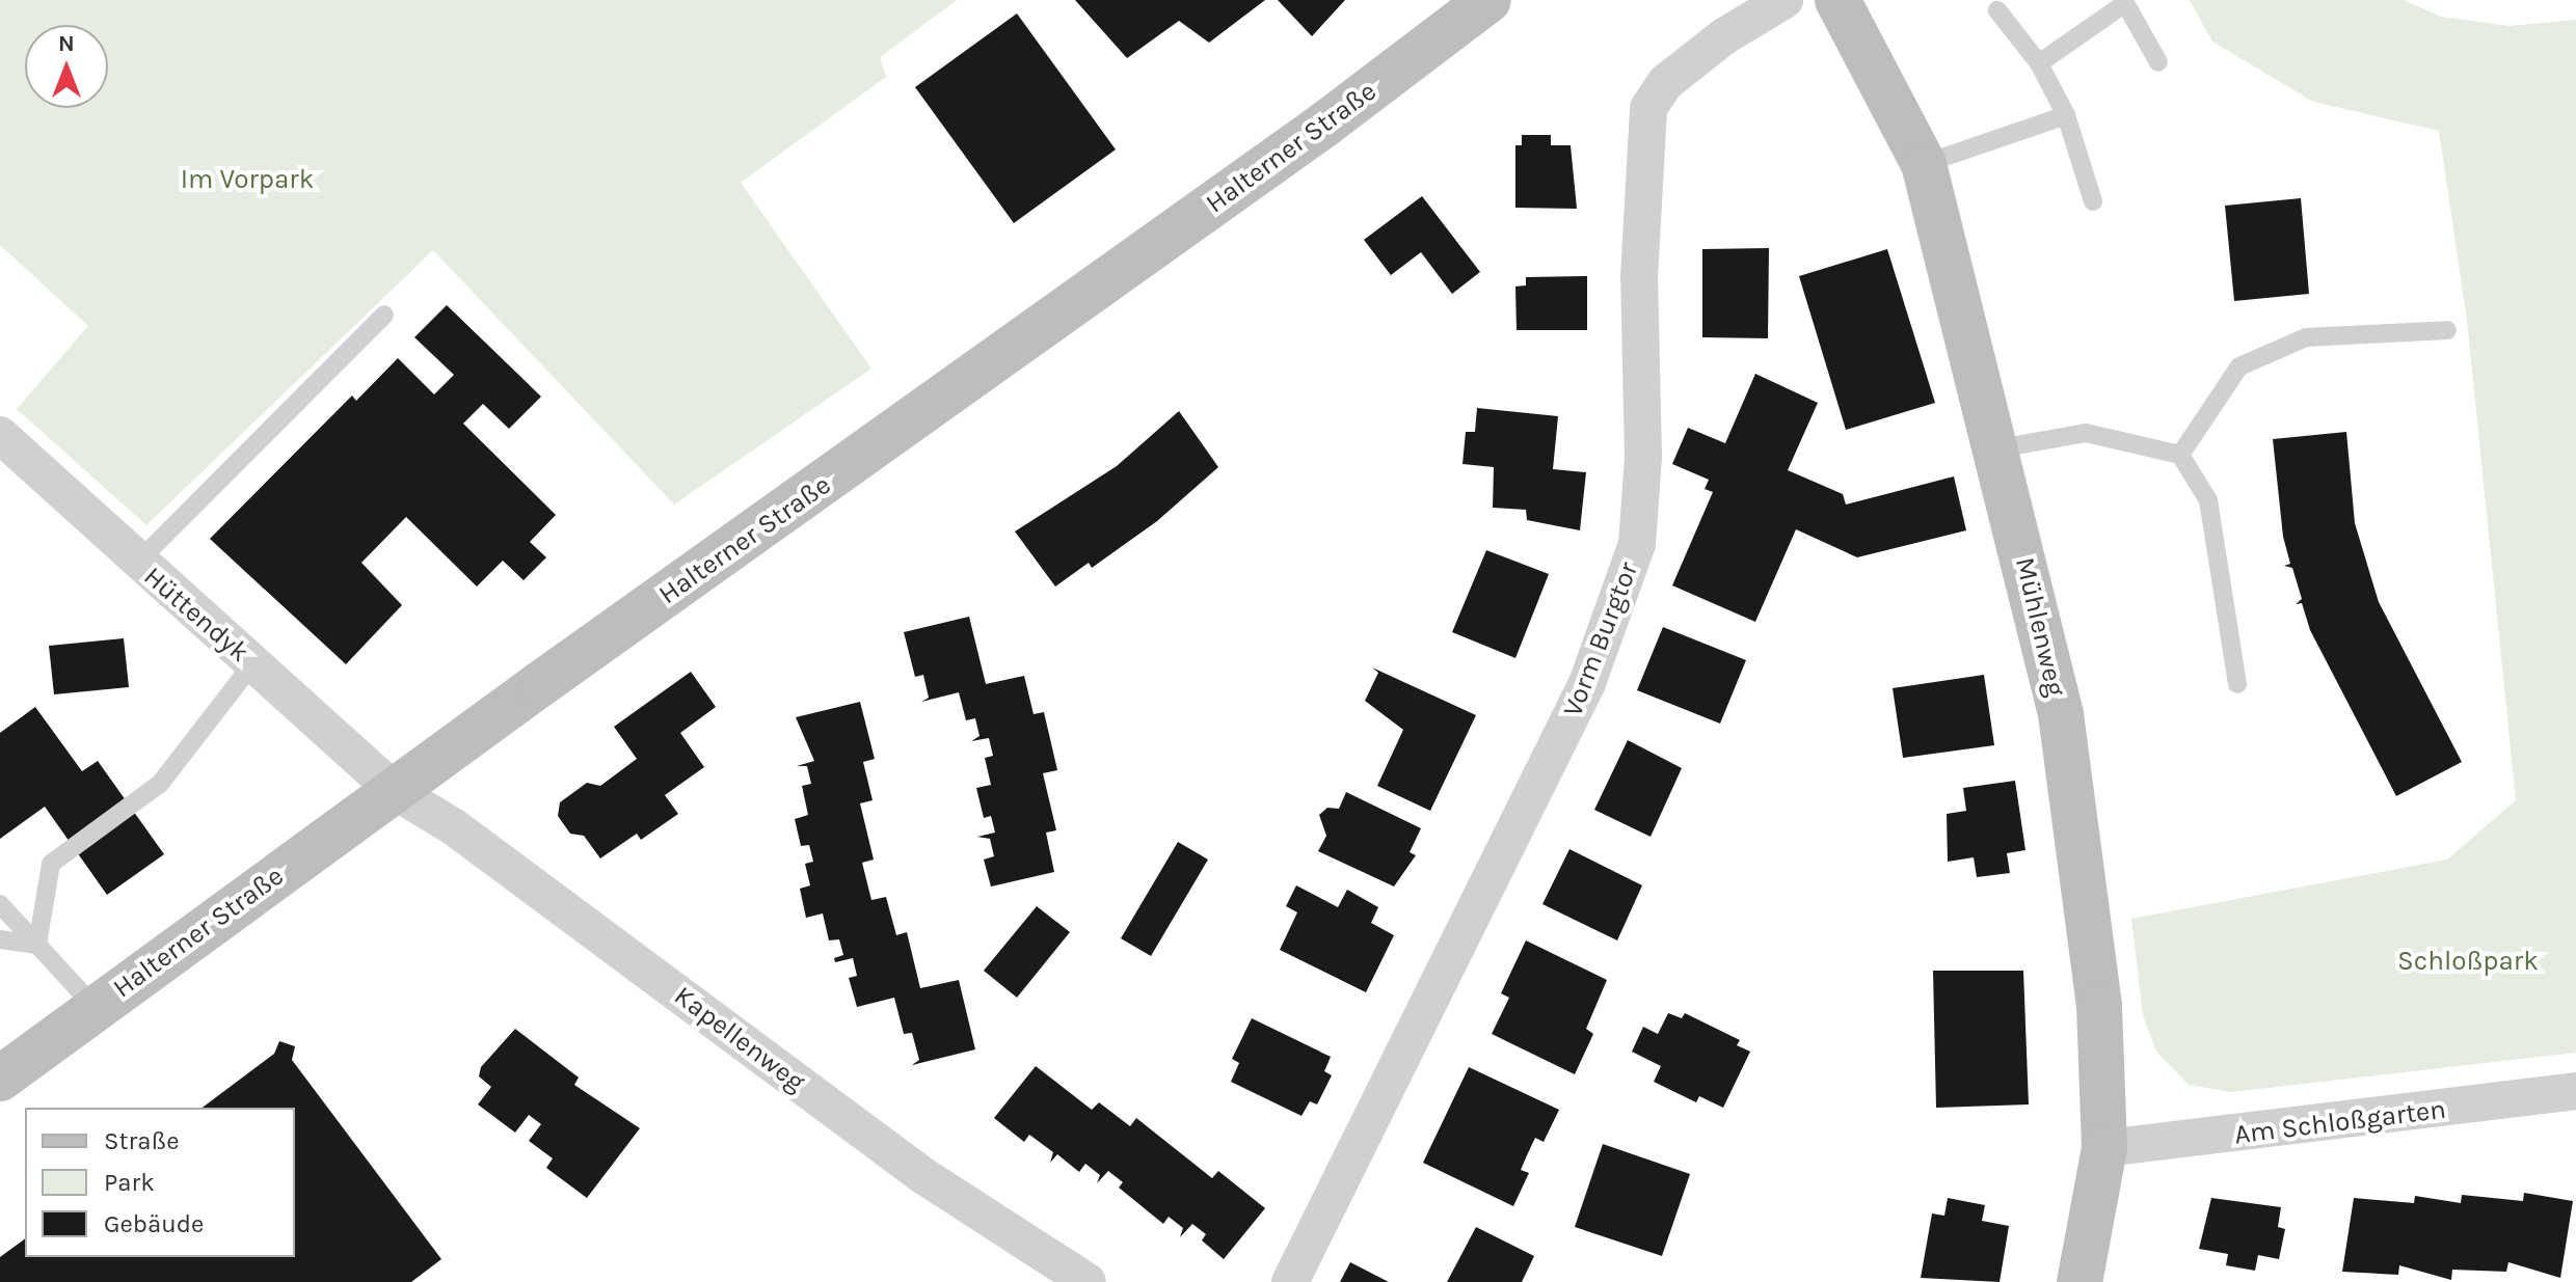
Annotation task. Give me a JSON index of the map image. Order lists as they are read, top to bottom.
{
  "streets": {
    "main road": ["Halterner Straße", "Mühlenweg"],
    "street": [
      "Hüttendyk",
      "Vorm Burgtor",
      "Kapellenweg",
      "Am Schloßgarten"
    ]
  },
  "crossings": [
    ["Halterner Straße", "Hüttendyk"],
    ["Halterner Straße", "Kapellenweg"],
    ["Hüttendyk", "Kapellenweg"],
    ["Mühlenweg", "Am Schloßgarten"]
  ],
  "parks": ["Im Vorpark", "Schloßpark"],
  "legend": ["Straße", "Park", "Gebäude"],
  "north": "top"
}
